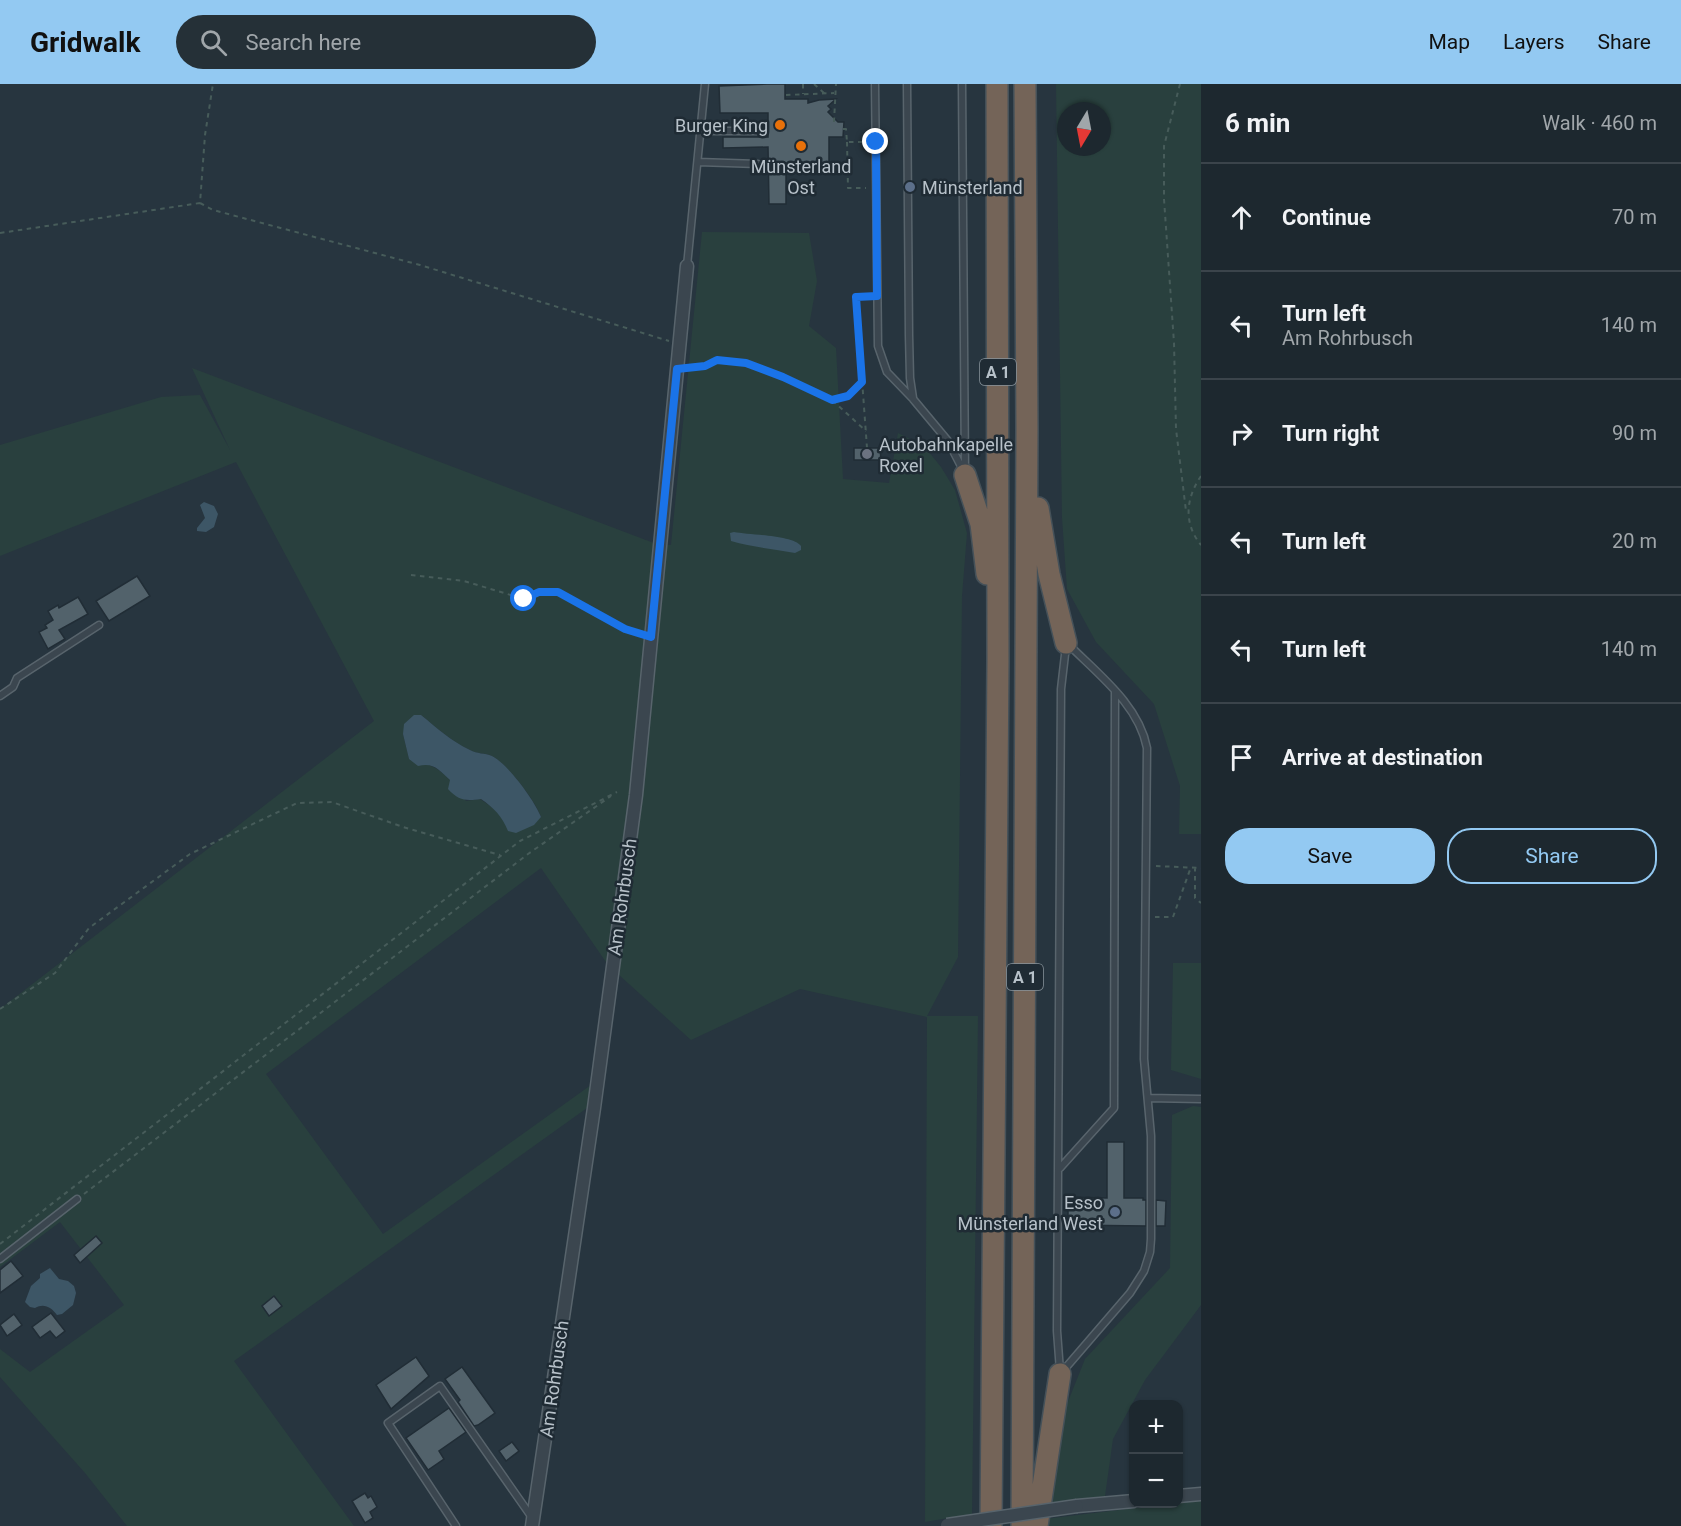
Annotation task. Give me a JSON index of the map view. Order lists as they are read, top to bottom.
{
  "streets": {
    "highway": ["A 1"],
    "street": ["Am Rohrbusch"]
  },
  "places": [
    "Burger King",
    "Münsterland Ost",
    "Münsterland",
    "Autobahnkapelle Roxel",
    "Esso Münsterland West"
  ],
  "north": "bottom",
  "page": {
    "header": "Gridwalk",
    "search": "Search here",
    "nav": ["Map", "Layers", "Share"],
    "heading": ["6 min", "Walk · 460 m"],
    "list": [
      ["Continue", "70 m"],
      ["Turn left", "Am Rohrbusch", "140 m"],
      ["Turn right", "90 m"],
      ["Turn left", "20 m"],
      ["Turn left", "140 m"],
      "Arrive at destination"
    ],
    "buttons": ["Save", "Share"],
    "map_buttons": ["+", "−"]
  }
}
